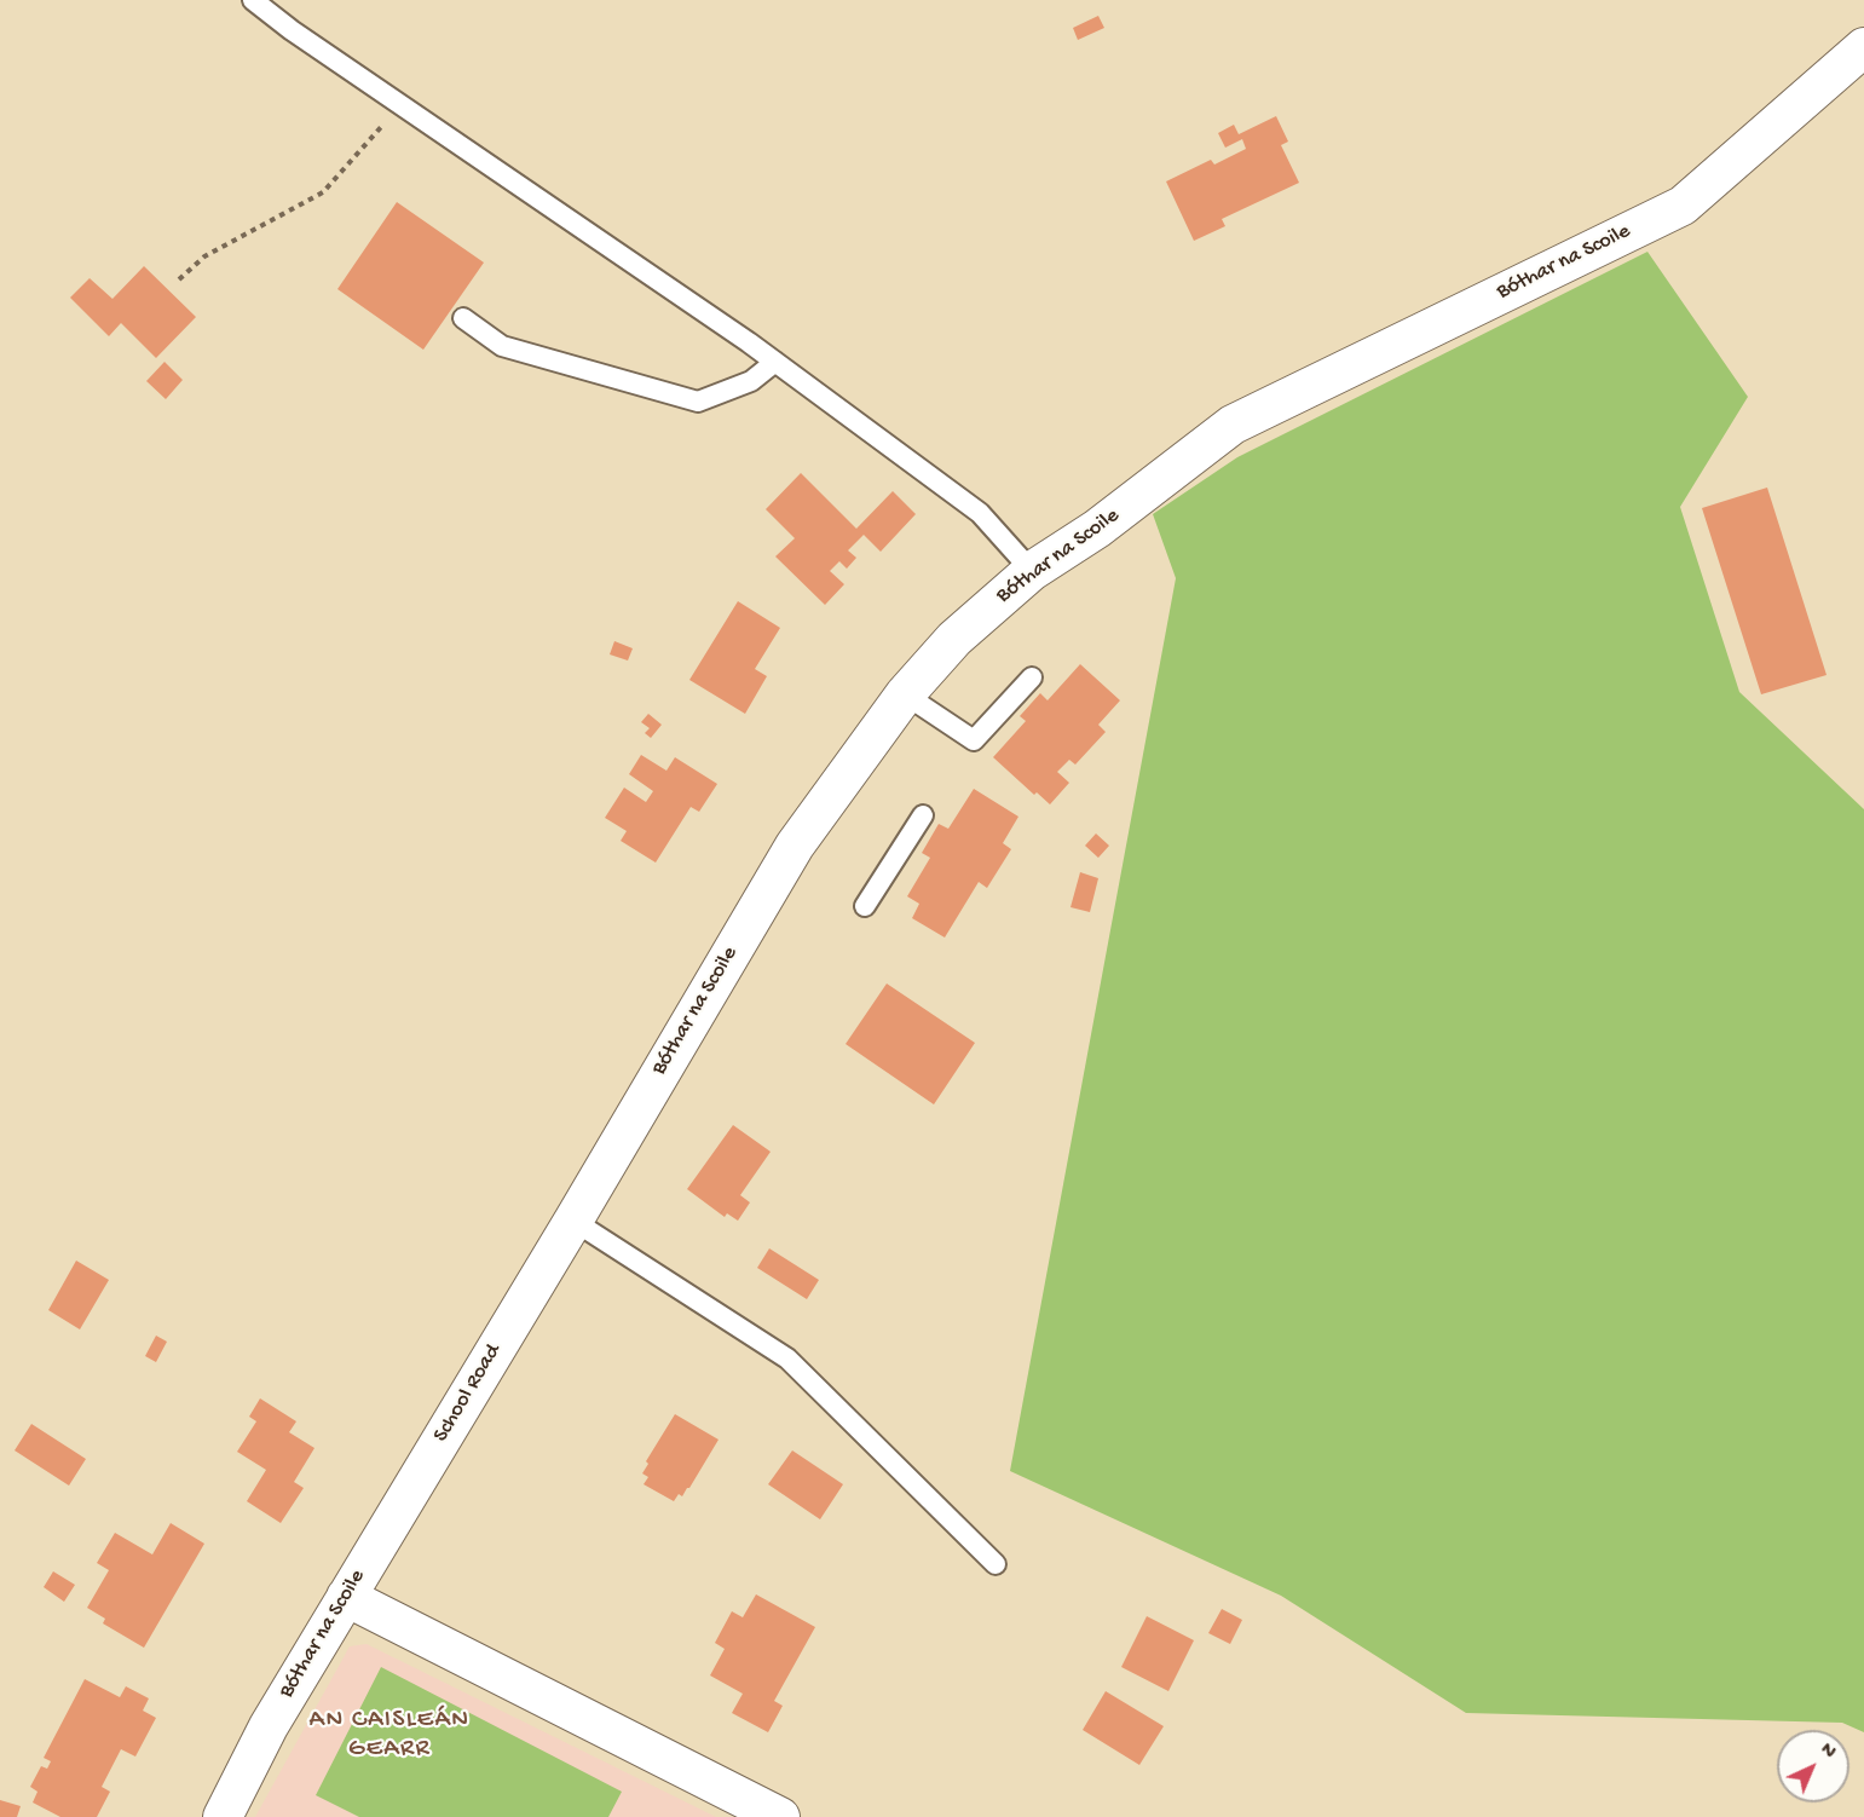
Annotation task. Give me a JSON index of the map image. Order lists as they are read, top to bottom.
{
  "streets": {
    "street": ["Bóthar na Scoile", "School Road"]
  },
  "crossings": [
    ["Bóthar na Scoile", "School Road"]
  ],
  "districts": ["AN CAISLEÁN GEARR"],
  "north": "top right"
}
